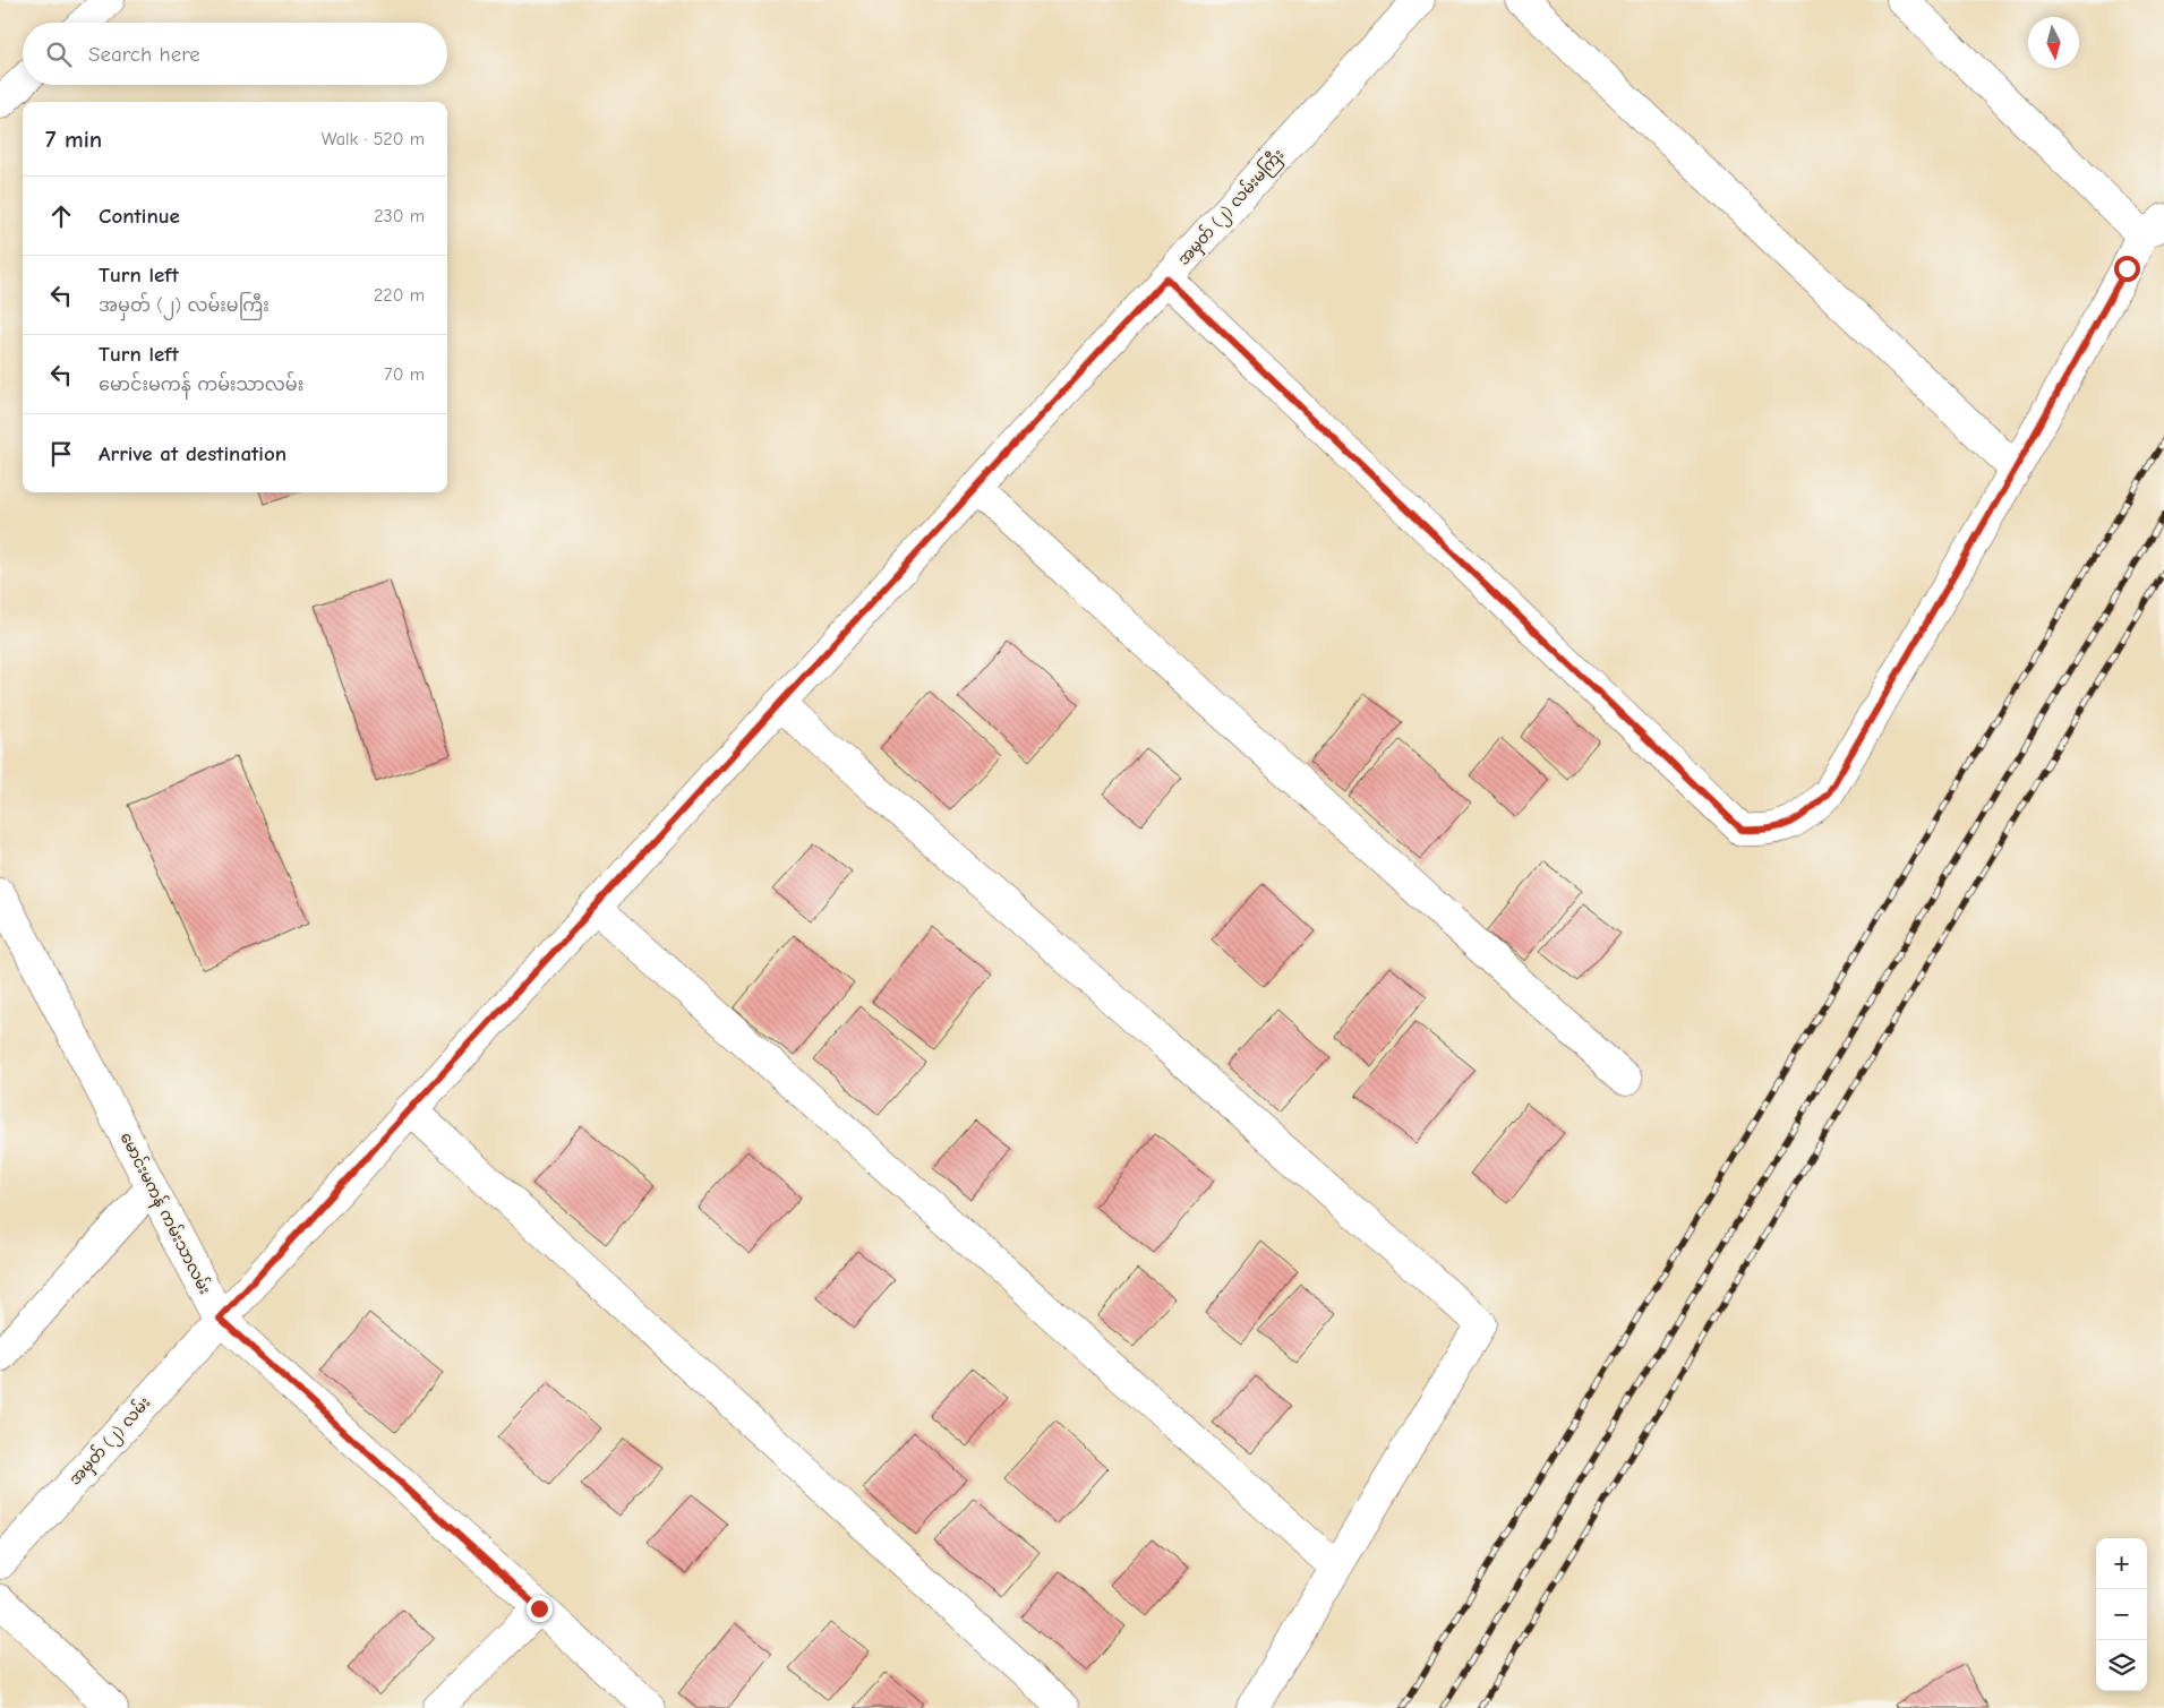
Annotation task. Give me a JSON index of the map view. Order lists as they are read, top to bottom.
{
  "streets": {
    "street": ["အမှတ် (၂) လမ်းမကြီး", "မောင်းမကန် ကမ်းသာလမ်း", "အမှတ် (၂) လမ်း"]
  },
  "crossings": [
    ["အမှတ် (၂) လမ်းမကြီး", "မောင်းမကန် ကမ်းသာလမ်း"],
    ["အမှတ် (၂) လမ်းမကြီး", "အမှတ် (၂) လမ်း"],
    ["မောင်းမကန် ကမ်းသာလမ်း", "အမှတ် (၂) လမ်း"]
  ],
  "north": "bottom",
  "page": {
    "search": "Search here",
    "heading": ["7 min", "Walk · 520 m"],
    "list": [
      ["Continue", "230 m"],
      ["Turn left", "အမှတ် (၂) လမ်းမကြီး", "220 m"],
      ["Turn left", "မောင်းမကန် ကမ်းသာလမ်း", "70 m"],
      "Arrive at destination"
    ],
    "map_buttons": ["+", "−"]
  }
}
